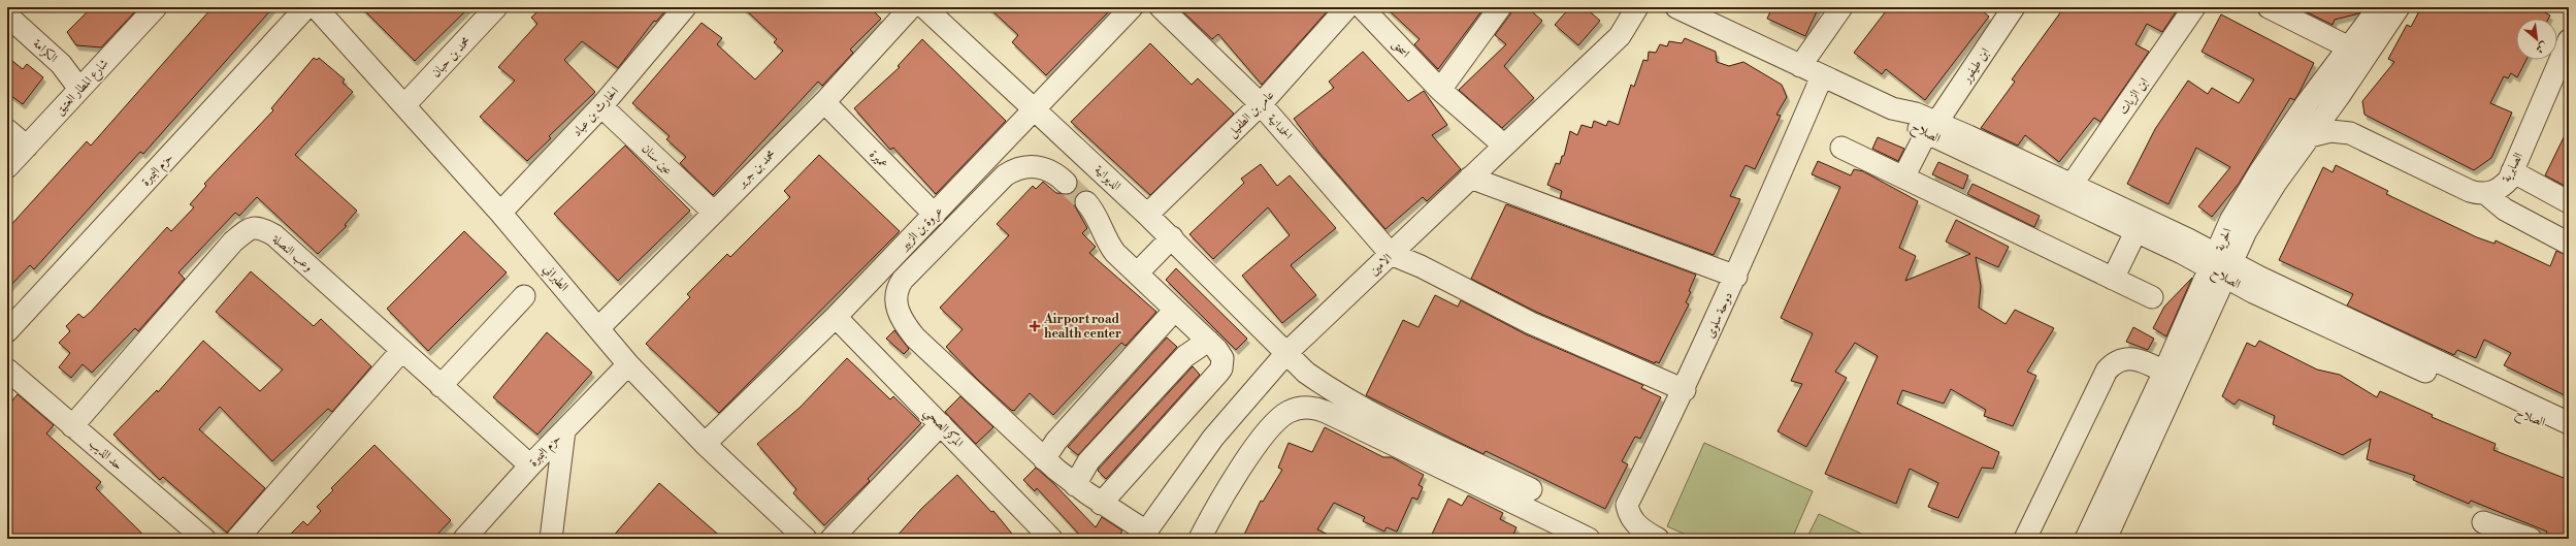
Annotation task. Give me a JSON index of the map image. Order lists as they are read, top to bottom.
{
  "streets": {
    "street": [
      "اسحق",
      "الكرامة",
      "محمد بن حبان",
      "ابن طيفور",
      "شارع المطار العتيق",
      "ابن الزيات",
      "الحارث بن عباد",
      "عامر بن الطفيل",
      "الحمدانية",
      "الصلاح",
      "عين سنان",
      "عميرة",
      "الصابرية",
      "محمد بن جرير",
      "حزم البمبرة",
      "الديوانية",
      "عروة بن الزبير",
      "الحرية",
      "وعب النصلة",
      "الامين",
      "الطبراني",
      "دوحة سلوى",
      "المركز الصحي",
      "حد الذيب"
    ]
  },
  "crossings": [
    ["اسحق", "الامين"],
    ["الكرامة", "شارع المطار العتيق"],
    ["محمد بن حبان", "الطبراني"],
    ["ابن طيفور", "الصلاح"],
    ["ابن الزيات", "الصلاح"],
    ["الحارث بن عباد", "عين سنان"],
    ["الحارث بن عباد", "الطبراني"],
    ["عامر بن الطفيل", "الحمدانية"],
    ["عامر بن الطفيل", "الديوانية"],
    ["الحمدانية", "الامين"],
    ["الصلاح", "الحرية"],
    ["الصلاح", "دوحة سلوى"],
    ["عين سنان", "محمد بن جرير"],
    ["عميرة", "محمد بن جرير"],
    ["عميرة", "عروة بن الزبير"],
    ["محمد بن جرير", "الطبراني"],
    ["حزم البمبرة", "وعب النصلة"],
    ["حزم البمبرة", "الطبراني"],
    ["الديوانية", "عروة بن الزبير"],
    ["الديوانية", "الامين"],
    ["عروة بن الزبير", "الطبراني"],
    ["عروة بن الزبير", "المركز الصحي"],
    ["وعب النصلة", "حد الذيب"]
  ],
  "places": {
    "health": ["Airport road health center"]
  },
  "north": "bottom right"
}
